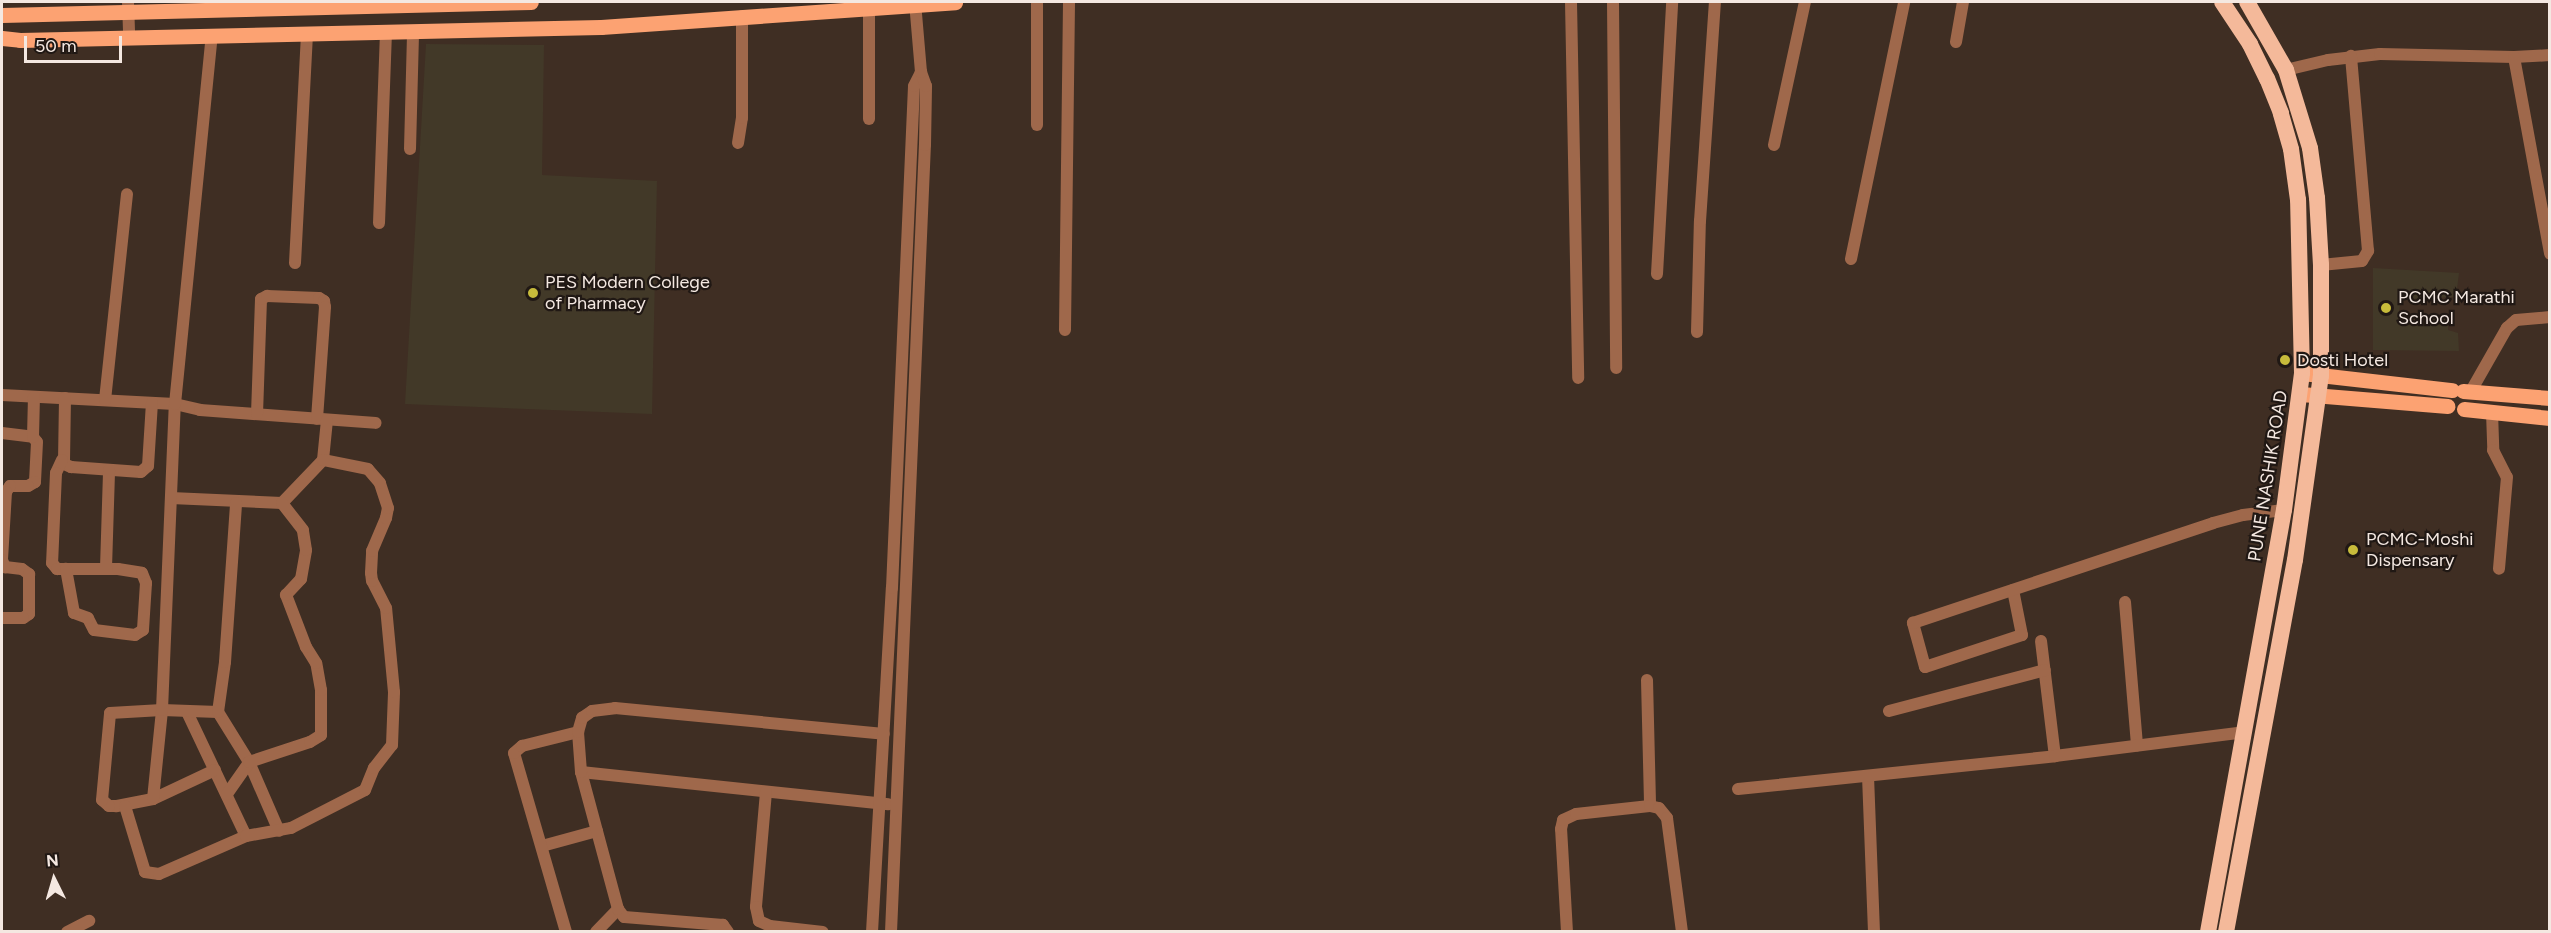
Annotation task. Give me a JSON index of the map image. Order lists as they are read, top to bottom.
{
  "streets": {
    "highway": ["PUNE NASHIK ROAD"]
  },
  "places": [
    "PES Modern College of Pharmacy",
    "PCMC Marathi School",
    "Dosti Hotel",
    "PCMC-Moshi Dispensary"
  ],
  "scale_bar": "50 m",
  "north": "top"
}
